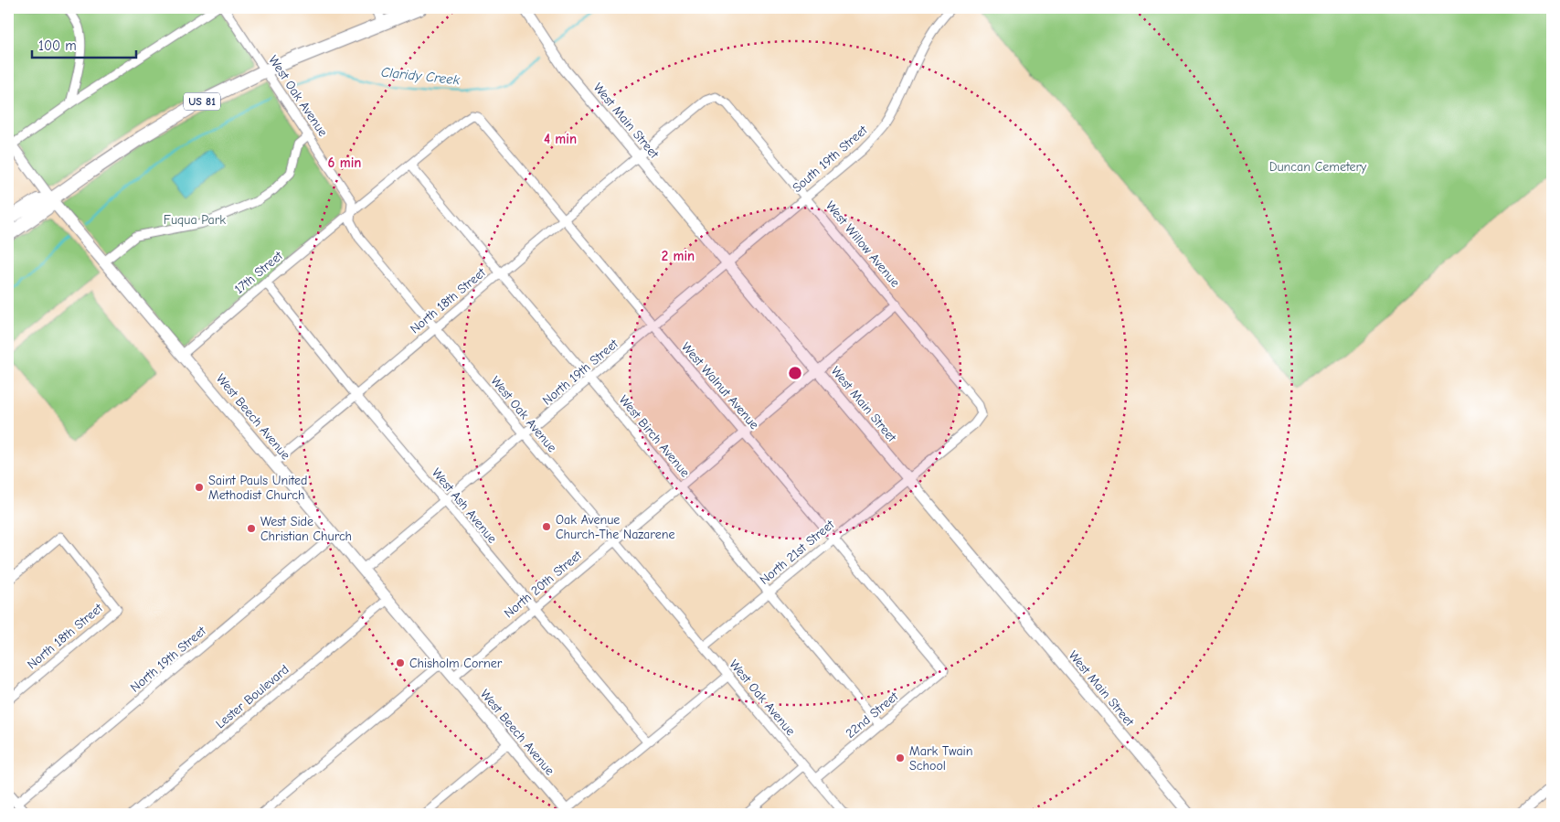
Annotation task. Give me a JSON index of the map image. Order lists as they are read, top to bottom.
{
  "streets": {
    "main road": ["US 81", "West Beech Avenue"],
    "street": [
      "West Oak Avenue",
      "West Main Street",
      "South 19th Street",
      "West Willow Avenue",
      "17th Street",
      "North 18th Street",
      "North 19th Street",
      "West Walnut Avenue",
      "West Birch Avenue",
      "West Ash Avenue",
      "North 21st Street",
      "North 20th Street",
      "Lester Boulevard",
      "22nd Street"
    ]
  },
  "crossings": [
    ["West Oak Avenue", "US 81"],
    ["West Oak Avenue", "17th Street"],
    ["West Oak Avenue", "North 18th Street"],
    ["West Oak Avenue", "North 19th Street"],
    ["West Oak Avenue", "North 21st Street"],
    ["West Oak Avenue", "North 20th Street"],
    ["West Oak Avenue", "22nd Street"],
    ["US 81", "West Beech Avenue"],
    ["West Main Street", "South 19th Street"],
    ["West Main Street", "North 18th Street"],
    ["West Main Street", "North 19th Street"],
    ["West Main Street", "North 21st Street"],
    ["West Main Street", "North 20th Street"],
    ["South 19th Street", "West Willow Avenue"],
    ["South 19th Street", "North 19th Street"],
    ["West Willow Avenue", "North 18th Street"],
    ["West Willow Avenue", "North 21st Street"],
    ["West Willow Avenue", "North 20th Street"],
    ["17th Street", "West Walnut Avenue"],
    ["17th Street", "West Beech Avenue"],
    ["17th Street", "West Birch Avenue"],
    ["17th Street", "West Ash Avenue"],
    ["North 18th Street", "West Walnut Avenue"],
    ["North 18th Street", "West Beech Avenue"],
    ["North 18th Street", "West Birch Avenue"],
    ["North 18th Street", "West Ash Avenue"],
    ["North 19th Street", "West Walnut Avenue"],
    ["North 19th Street", "West Beech Avenue"],
    ["North 19th Street", "West Birch Avenue"],
    ["North 19th Street", "West Ash Avenue"],
    ["West Walnut Avenue", "North 21st Street"],
    ["West Walnut Avenue", "North 20th Street"],
    ["West Walnut Avenue", "22nd Street"],
    ["West Beech Avenue", "North 20th Street"],
    ["West Beech Avenue", "Lester Boulevard"],
    ["West Birch Avenue", "North 21st Street"],
    ["West Birch Avenue", "North 20th Street"],
    ["West Birch Avenue", "22nd Street"],
    ["West Ash Avenue", "North 20th Street"]
  ],
  "water": ["Claridy Creek"],
  "parks": ["Duncan Cemetery", "Fuqua Park"],
  "places": [
    "Saint Pauls United Methodist Church",
    "Oak Avenue Church-The Nazarene",
    "West Side Christian Church",
    "Chisholm Corner",
    "Mark Twain School"
  ],
  "scale_bar": "100 m",
  "rings": ["4 min", "6 min", "2 min"]
}
